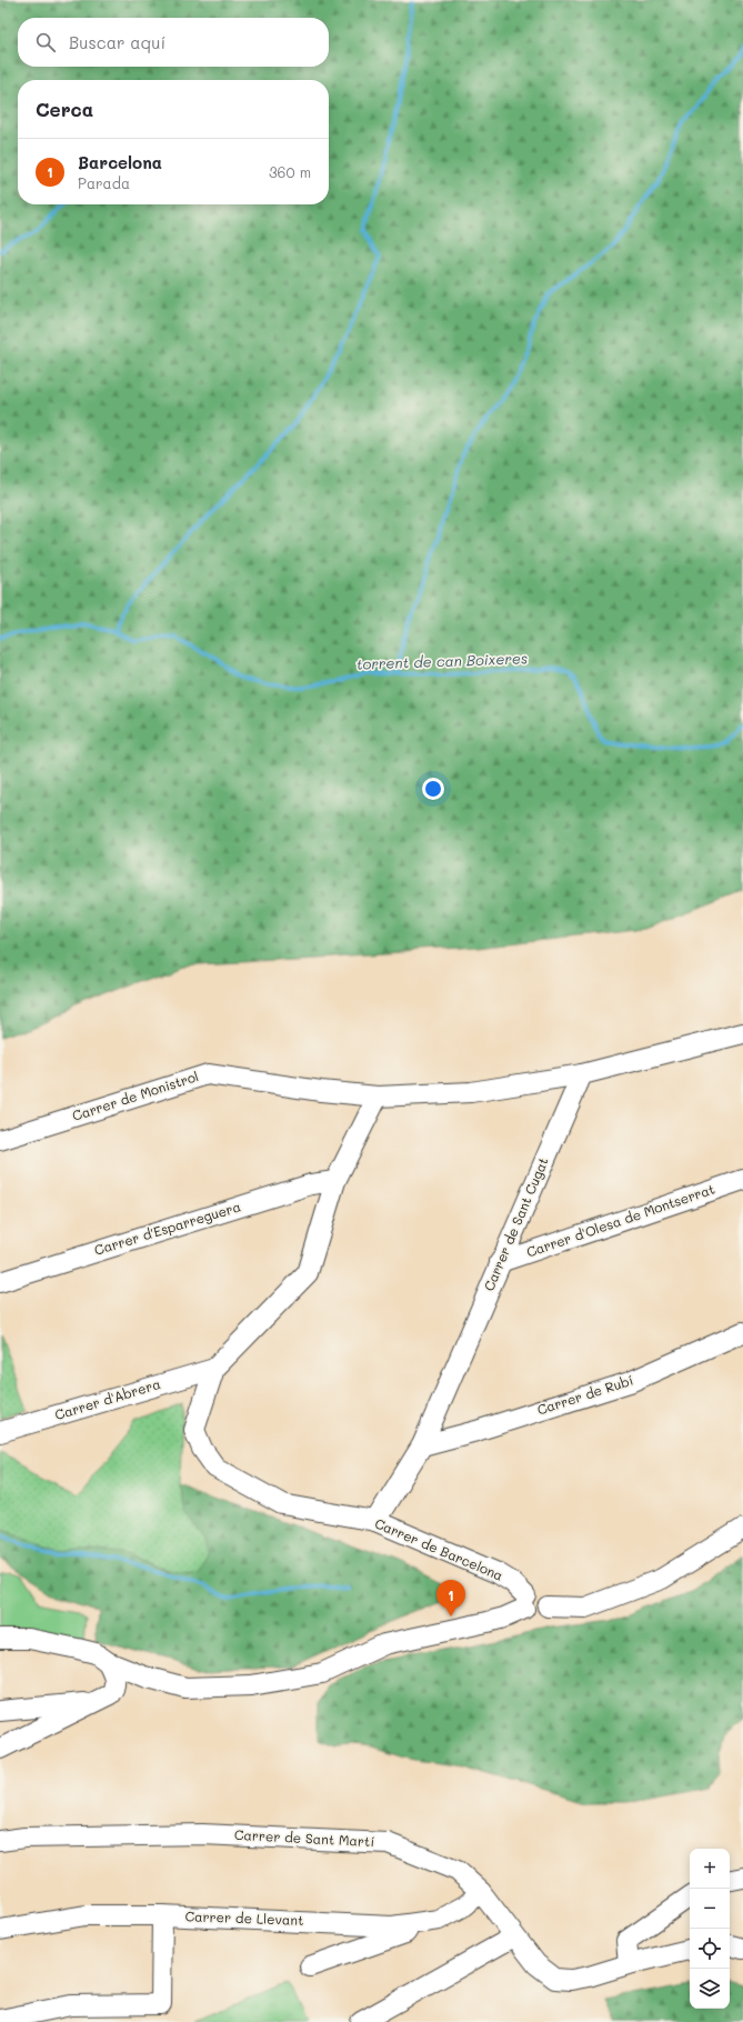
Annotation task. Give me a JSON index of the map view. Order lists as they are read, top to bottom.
{
  "streets": {
    "street": [
      "Carrer de Monistrol",
      "Carrer d'Olesa de Montserrat",
      "Carrer de Sant Cugat",
      "Carrer d'Esparreguera",
      "Carrer de Rubí",
      "Carrer d'Abrera",
      "Carrer de Barcelona",
      "Carrer de Sant Martí",
      "Carrer de Llevant"
    ]
  },
  "crossings": [
    ["Carrer de Monistrol", "Carrer de Sant Cugat"],
    ["Carrer d'Olesa de Montserrat", "Carrer de Sant Cugat"],
    ["Carrer de Sant Cugat", "Carrer de Rubí"],
    ["Carrer de Sant Cugat", "Carrer de Barcelona"],
    ["Carrer d'Abrera", "Carrer de Barcelona"],
    ["Carrer de Sant Martí", "Carrer de Llevant"]
  ],
  "water": ["torrent de can Boixeres"],
  "page": {
    "search": "Buscar aquí",
    "heading": "Cerca",
    "list": [
      {
        "mark": "1",
        "name": "Barcelona",
        "note": "Parada",
        "value": "360 m"
      }
    ],
    "pins": "1",
    "map_buttons": ["+", "−"]
  }
}
